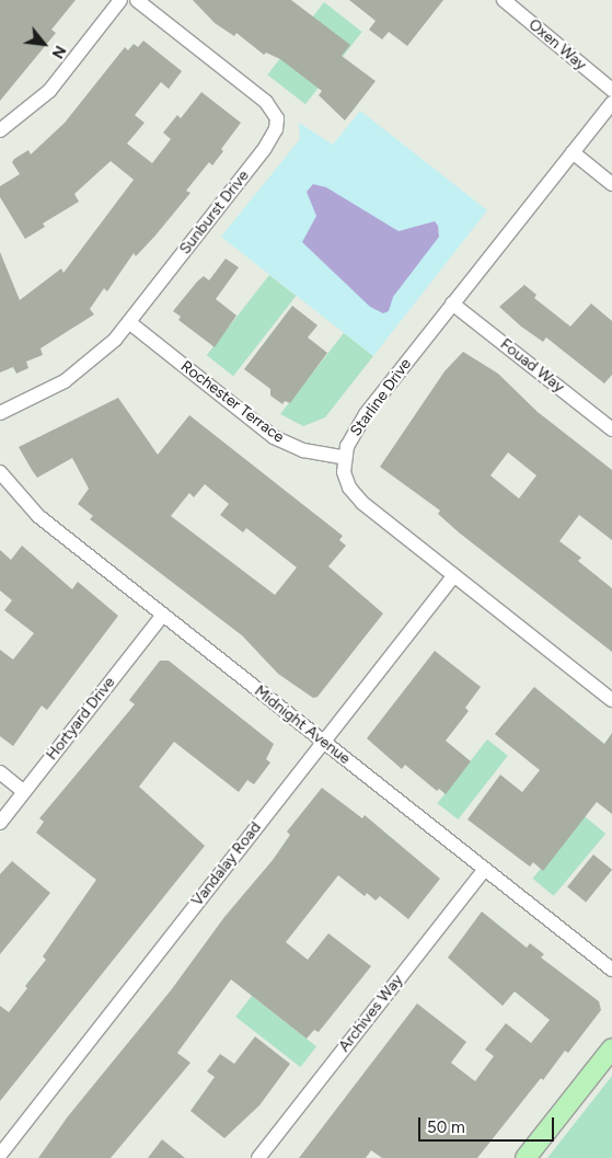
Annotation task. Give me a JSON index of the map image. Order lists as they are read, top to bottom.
{
  "streets": {
    "street": [
      "Oxen Way",
      "Sunburst Drive",
      "Fouad Way",
      "Starline Drive",
      "Rochester Terrace",
      "Hortyard Drive",
      "Midnight Avenue",
      "Vandalay Road",
      "Archives Way"
    ]
  },
  "crossings": [
    ["Sunburst Drive", "Rochester Terrace"],
    ["Fouad Way", "Starline Drive"],
    ["Starline Drive", "Rochester Terrace"],
    ["Starline Drive", "Vandalay Road"],
    ["Hortyard Drive", "Midnight Avenue"],
    ["Midnight Avenue", "Vandalay Road"],
    ["Midnight Avenue", "Archives Way"]
  ],
  "scale_bar": "50 m",
  "north": "bottom right"
}
